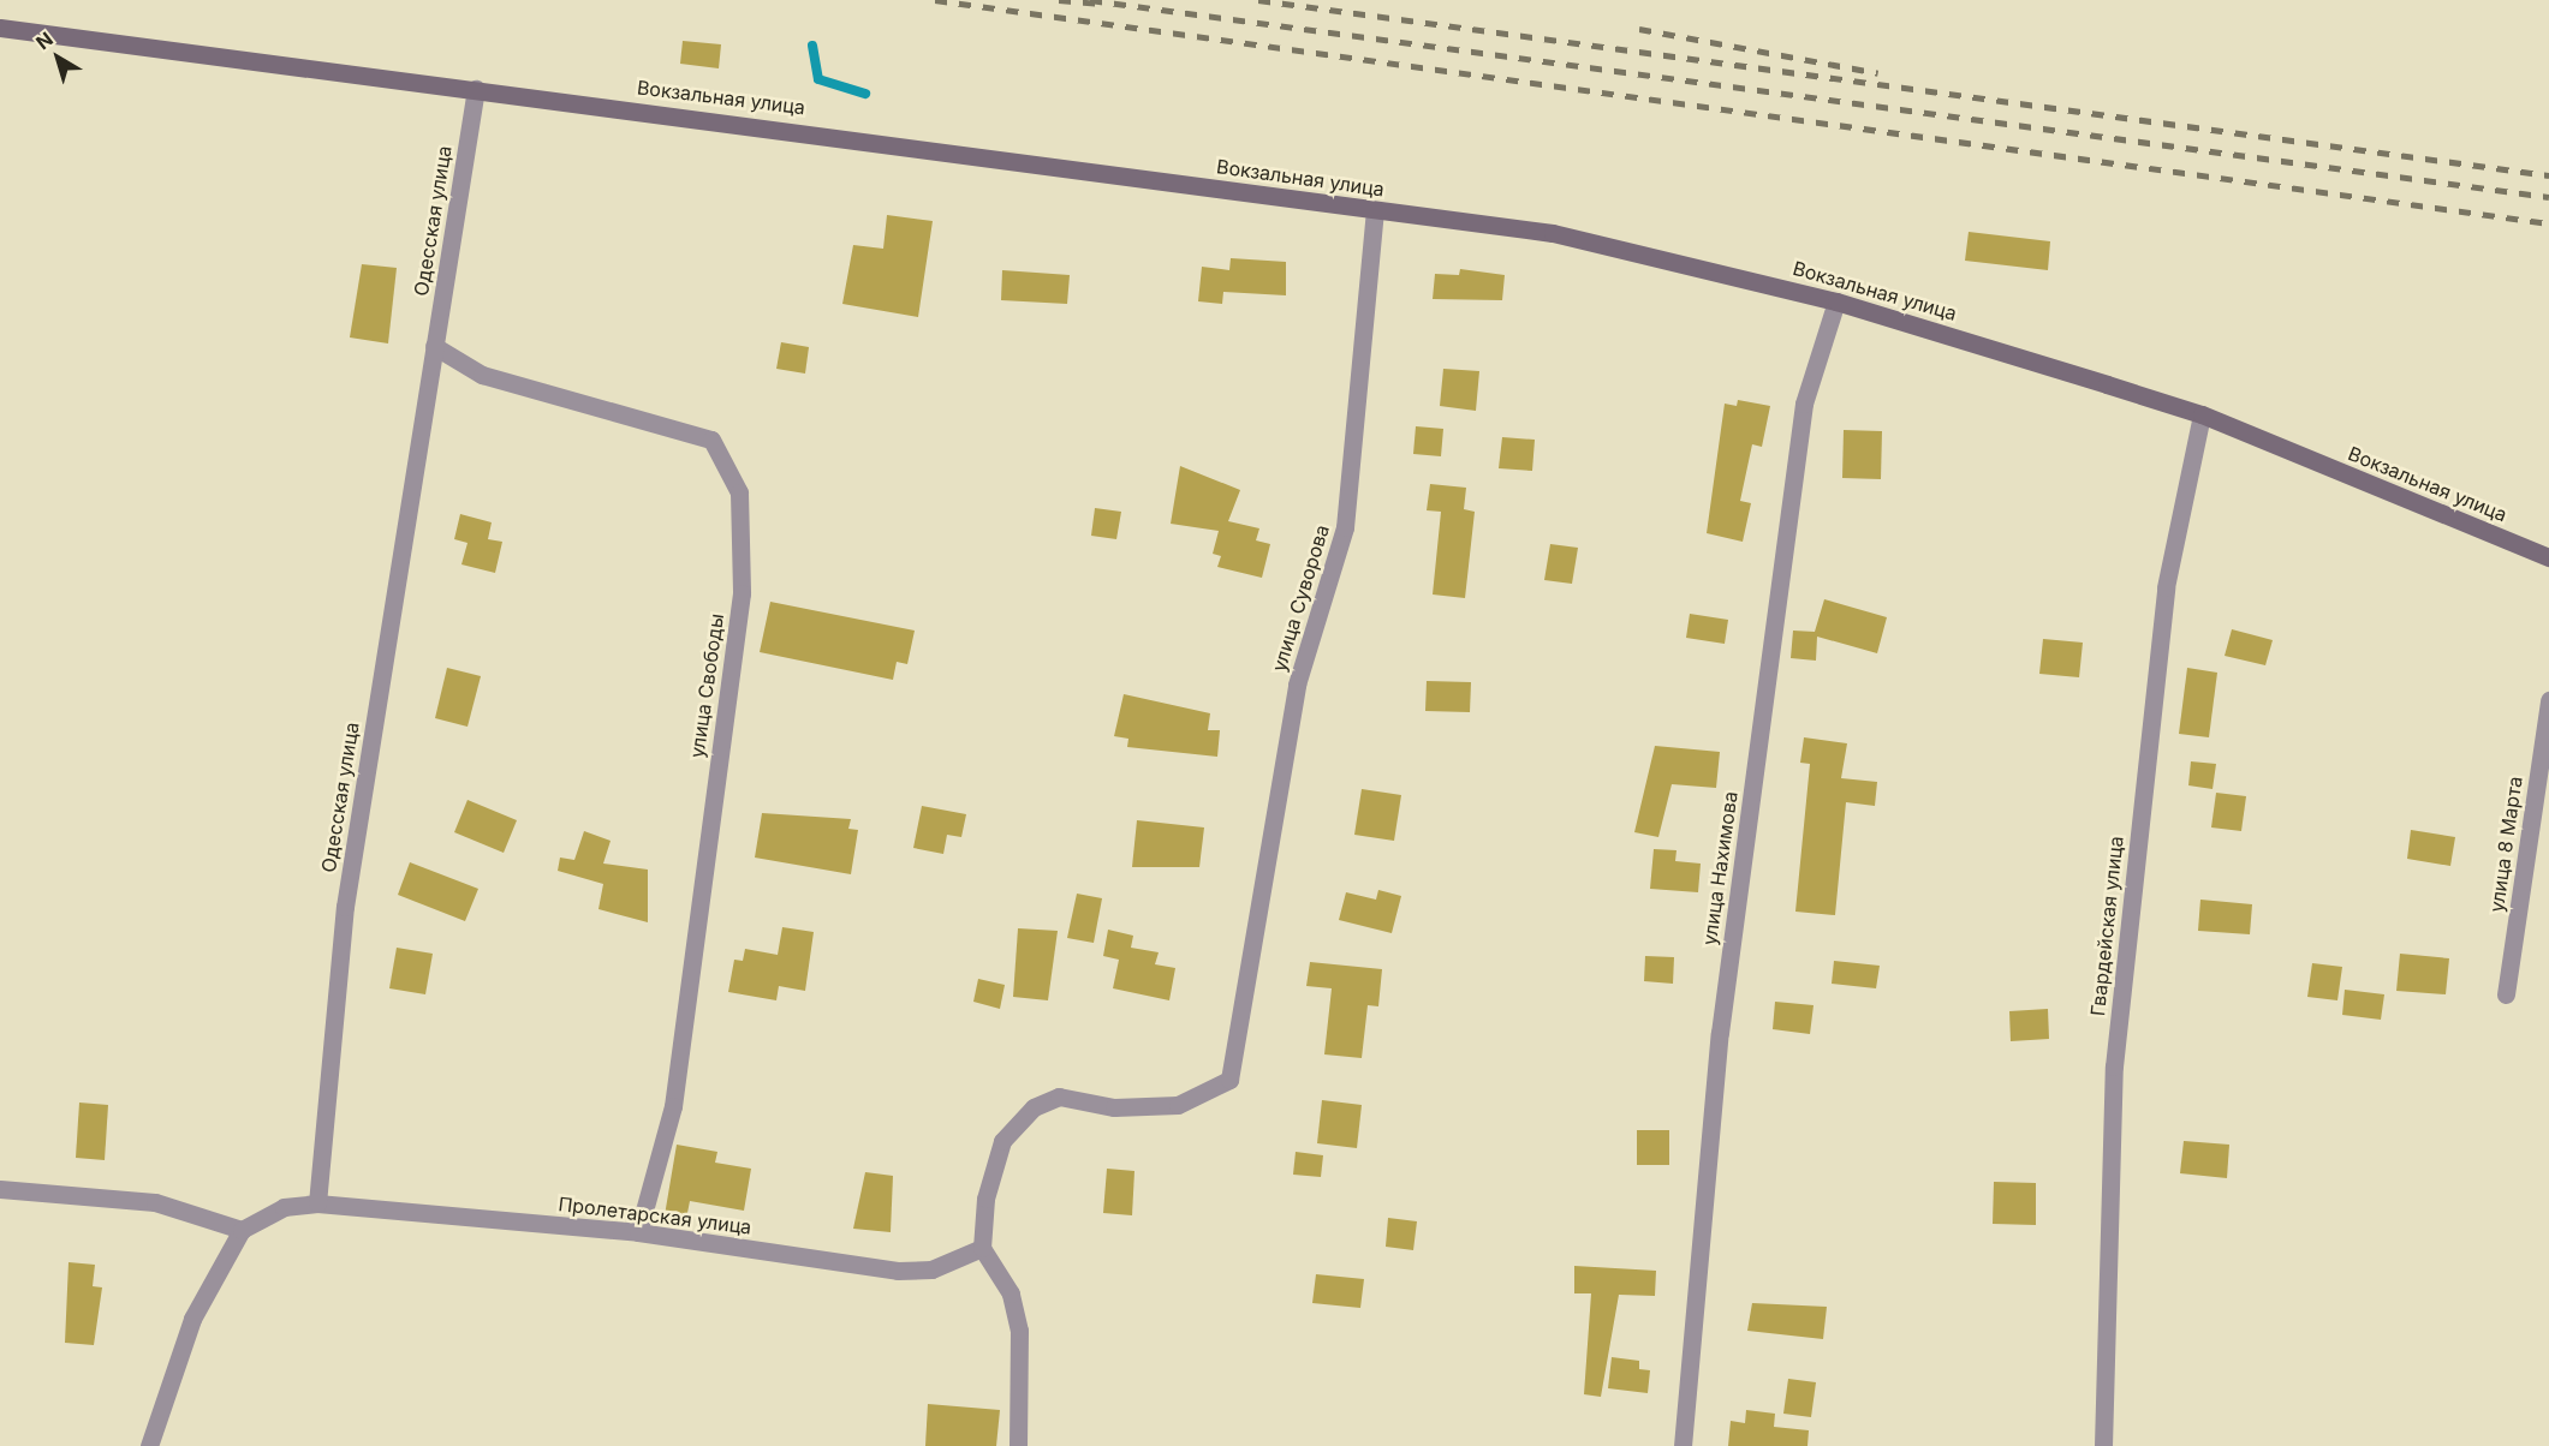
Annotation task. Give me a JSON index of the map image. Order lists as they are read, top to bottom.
{
  "streets": {
    "main road": ["Вокзальная улица"],
    "street": [
      "Одесская улица",
      "улица Суворова",
      "улица Свободы",
      "улица 8 Марта",
      "улица Нахимова",
      "Гвардейская улица",
      "Пролетарская улица"
    ]
  },
  "crossings": [
    ["Вокзальная улица", "Одесская улица"],
    ["Вокзальная улица", "улица Суворова"],
    ["Вокзальная улица", "улица Нахимова"],
    ["Вокзальная улица", "Гвардейская улица"],
    ["Одесская улица", "улица Свободы"],
    ["Одесская улица", "Пролетарская улица"],
    ["улица Суворова", "Пролетарская улица"],
    ["улица Свободы", "Пролетарская улица"]
  ],
  "north": "top left"
}
